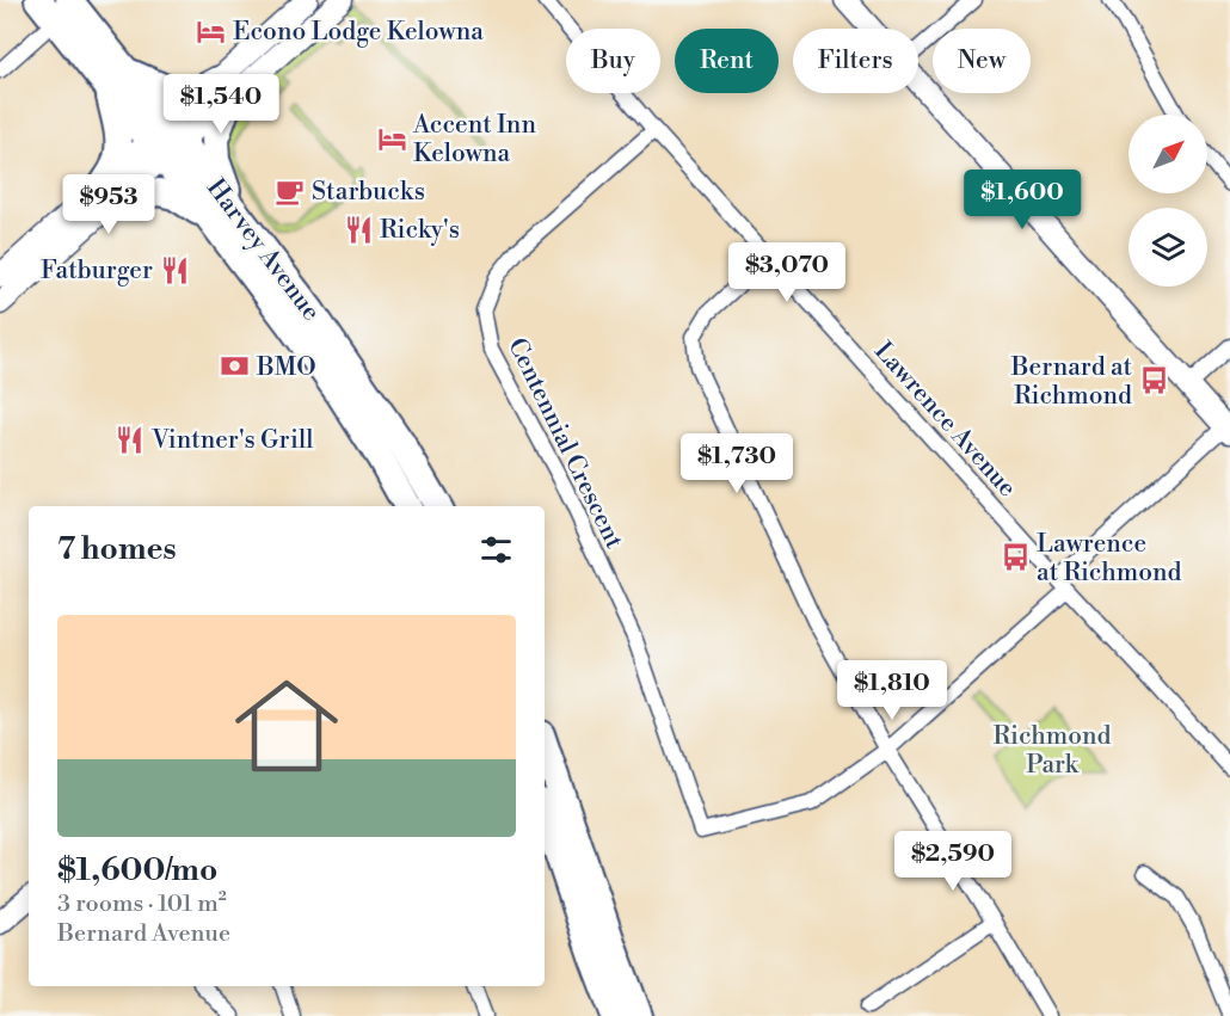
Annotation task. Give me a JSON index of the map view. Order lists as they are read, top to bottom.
{
  "streets": {
    "highway": ["Harvey Avenue"],
    "street": ["Lawrence Avenue", "Centennial Crescent"]
  },
  "crossings": [
    ["Lawrence Avenue", "Centennial Crescent"]
  ],
  "parks": ["Richmond Park"],
  "places": {
    "hotel": ["Econo Lodge Kelowna", "Accent Inn Kelowna"],
    "cafe": ["Starbucks"],
    "restaurant": ["Ricky's", "Fatburger", "Vintner's Grill"],
    "bank": ["BMO"],
    "bus stop": ["Bernard at Richmond", "Lawrence at Richmond"]
  },
  "north": "top right",
  "page": {
    "chip": [
      "Buy",
      "Rent",
      "Filters",
      "New"
    ],
    "price": [
      "$1,540",
      "$1,600",
      "$953",
      "$3,070",
      "$1,730",
      "$1,810",
      "$2,590"
    ],
    "heading": "7 homes",
    "list": [
      {
        "name": "$1,600/mo",
        "note": "3 rooms · 101 m² · Bernard Avenue"
      }
    ]
  }
}
